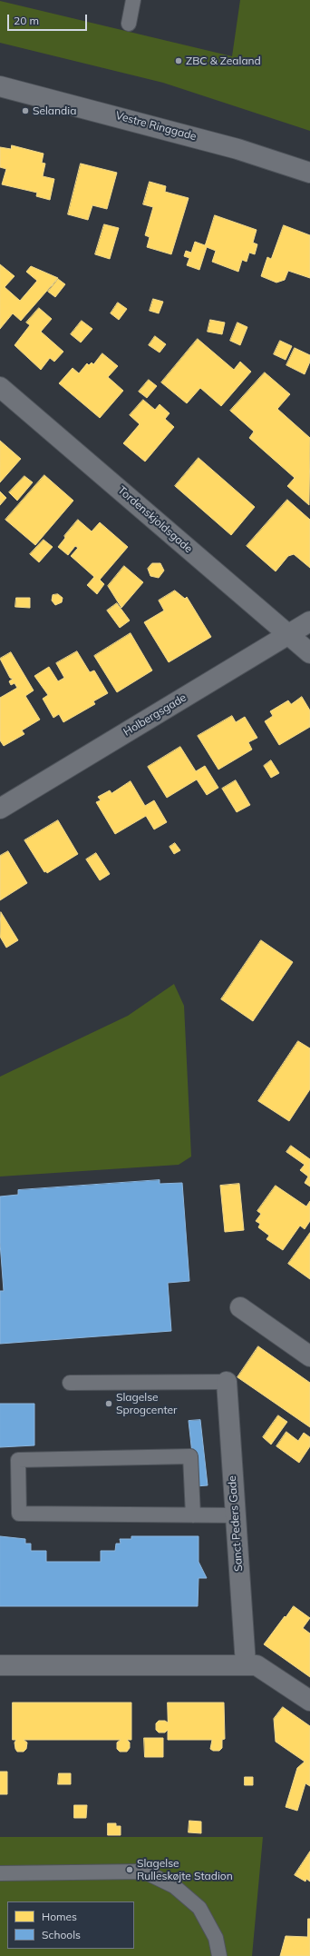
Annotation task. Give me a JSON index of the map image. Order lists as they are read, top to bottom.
{
  "streets": {
    "street": [
      "Vestre Ringgade",
      "Tordenskjoldsgade",
      "Holbergsgade",
      "Sanct Peders Gade"
    ]
  },
  "crossings": [
    ["Tordenskjoldsgade", "Holbergsgade"]
  ],
  "places": [
    "ZBC & Zealand",
    "Selandia",
    "Slagelse Sprogcenter",
    "Slagelse Rulleskøjte Stadion"
  ],
  "legend": ["Homes", "Schools"],
  "scale_bar": "20 m"
}
